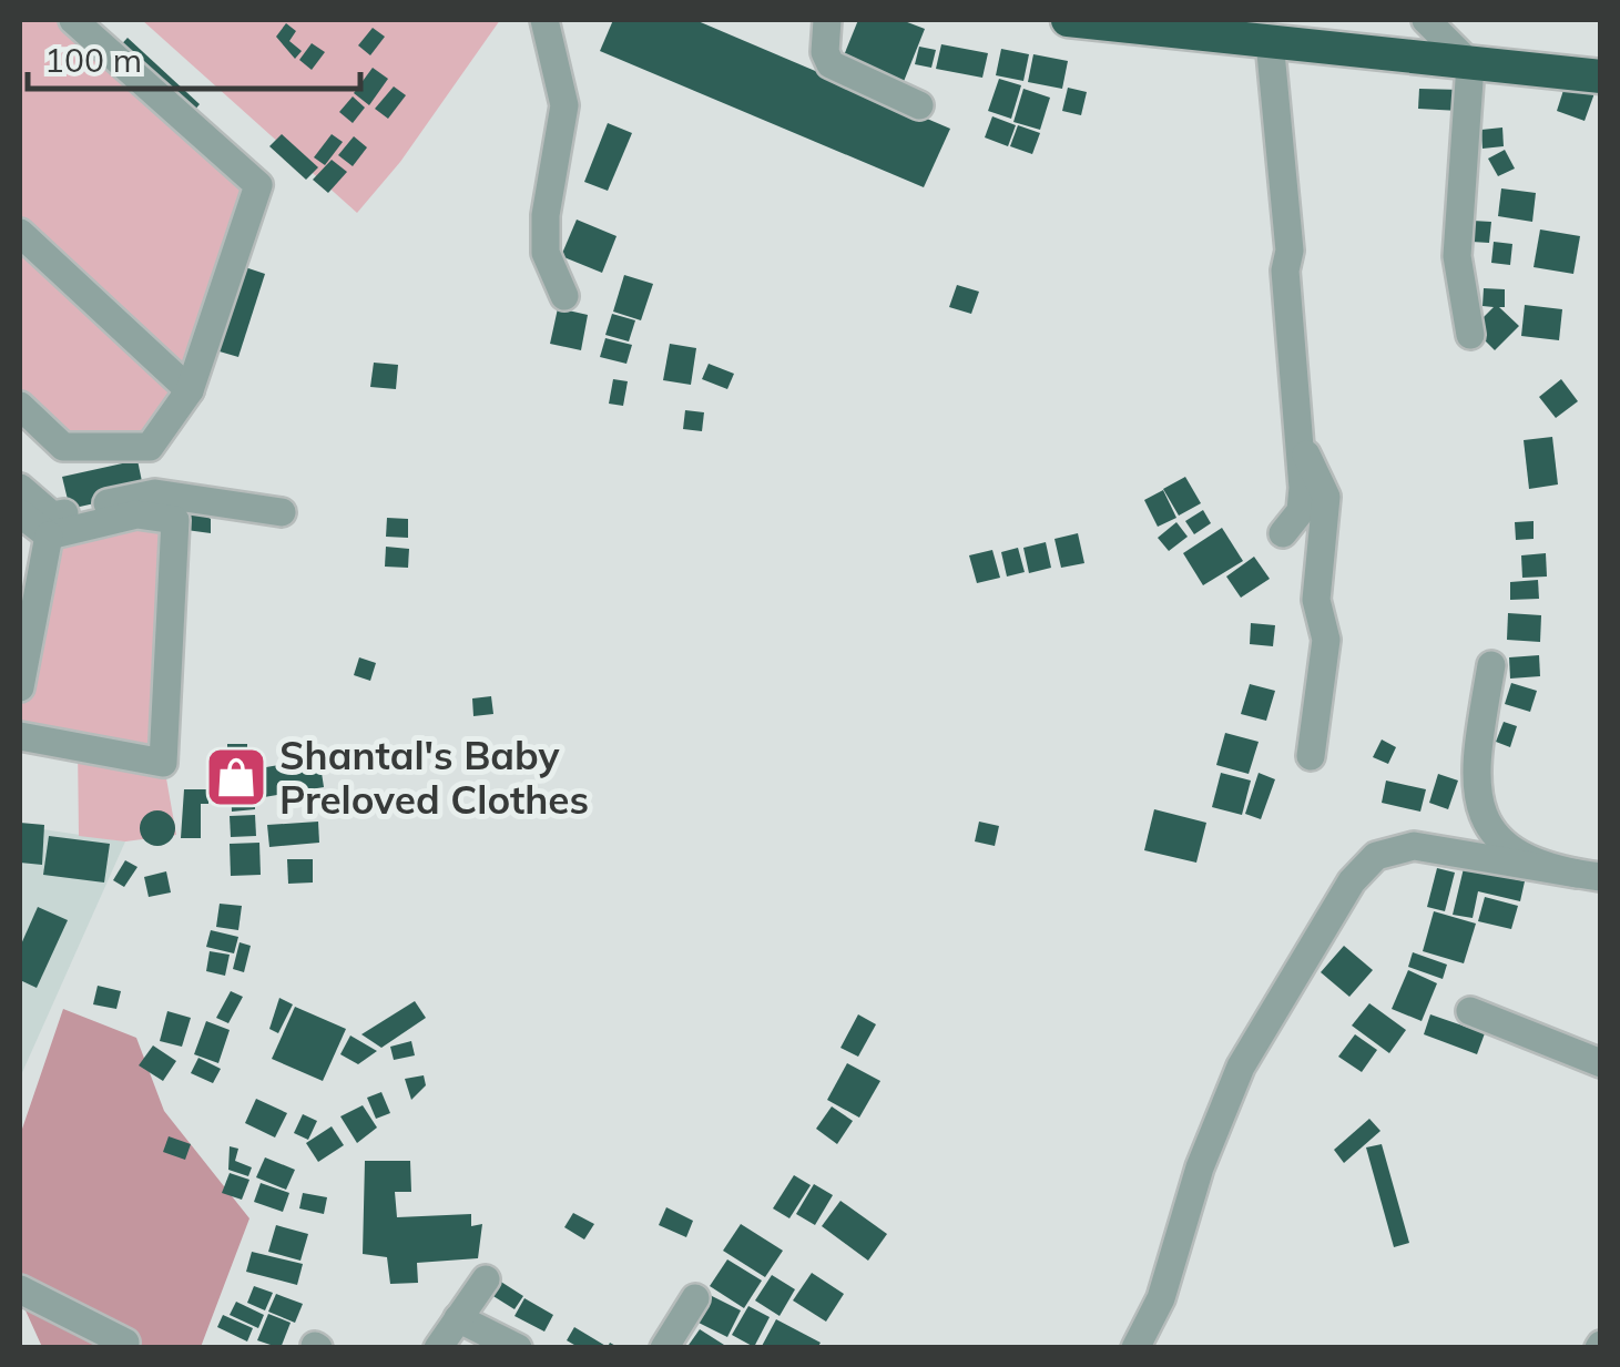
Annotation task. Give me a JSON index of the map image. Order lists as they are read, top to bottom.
{
  "places": {
    "shop": ["Shantal's Baby Preloved Clothes"]
  },
  "scale_bar": "100 m"
}
